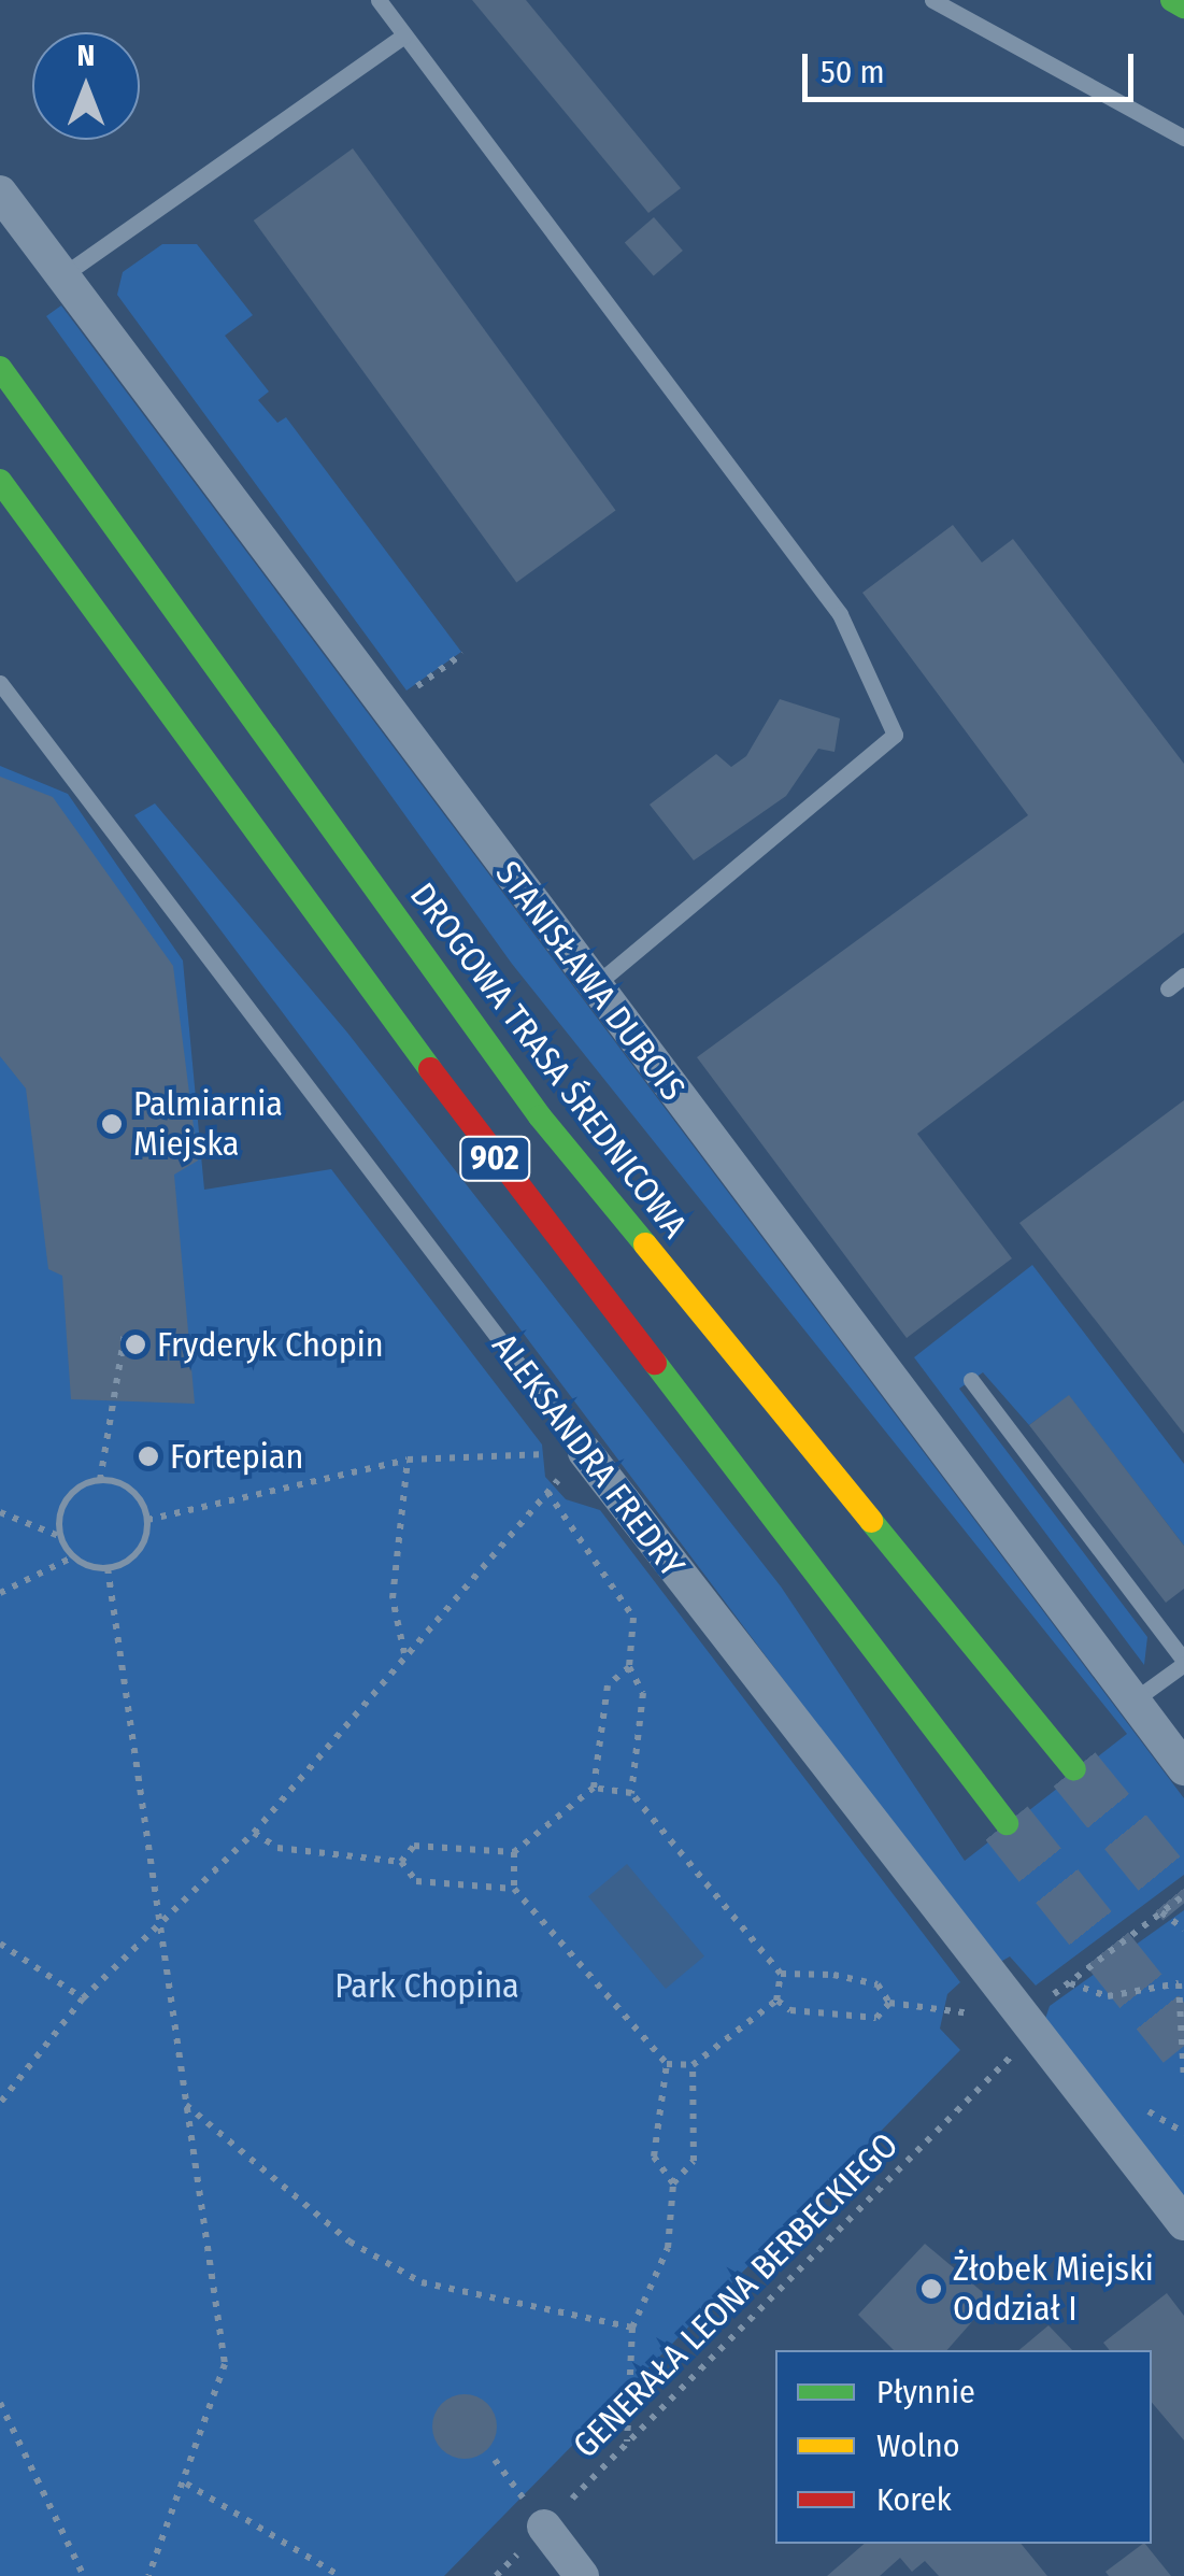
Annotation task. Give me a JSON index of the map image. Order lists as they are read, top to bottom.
{
  "streets": {
    "main road": ["DROGOWA TRASA ŚREDNICOWA", "902"],
    "street": ["STANISŁAWA DUBOIS", "ALEKSANDRA FREDRY"],
    "path": ["GENERAŁA LEONA BERBECKIEGO"]
  },
  "crossings": [
    ["ALEKSANDRA FREDRY", "GENERAŁA LEONA BERBECKIEGO"]
  ],
  "parks": ["Park Chopina"],
  "places": [
    "Palmiarnia Miejska",
    "Fryderyk Chopin",
    "Fortepian",
    "Żłobek Miejski Oddział I"
  ],
  "legend": ["Płynnie", "Wolno", "Korek"],
  "scale_bar": "50 m",
  "north": "top"
}
